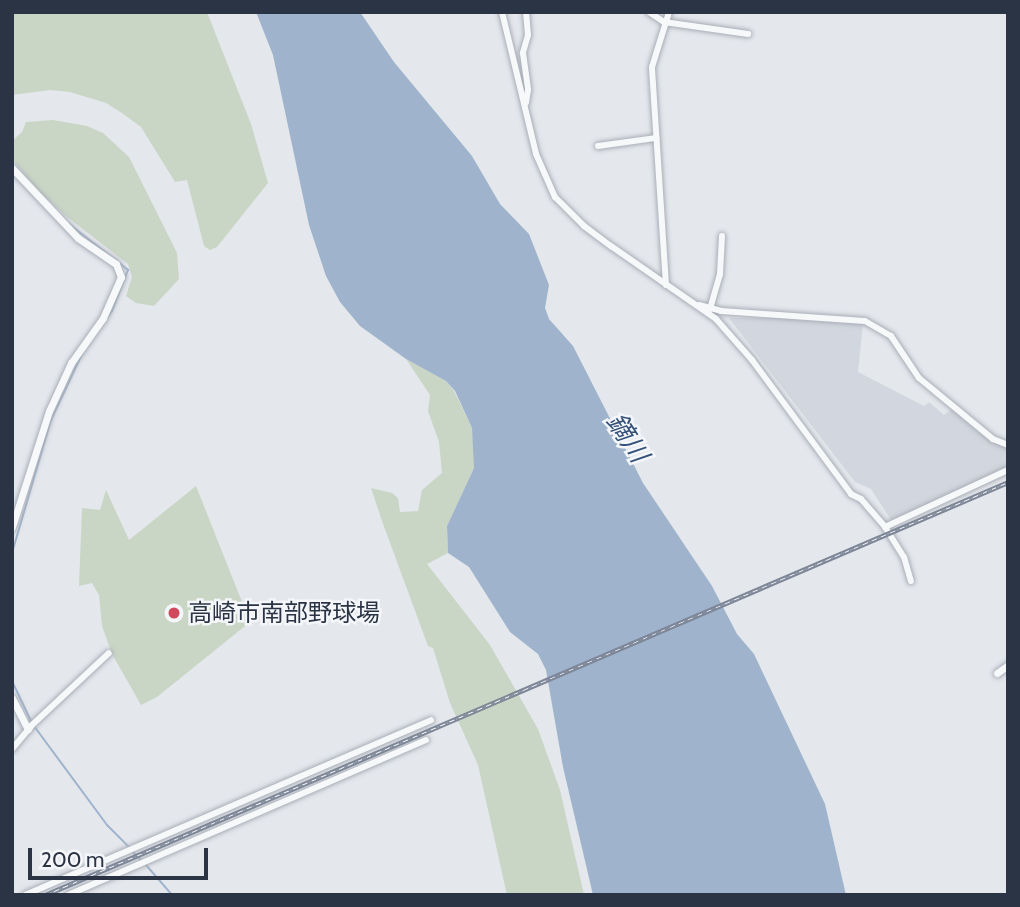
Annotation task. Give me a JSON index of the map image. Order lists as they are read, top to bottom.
{
  "water": ["鏑川"],
  "places": ["高崎市南部野球場"],
  "scale_bar": "200 m"
}
